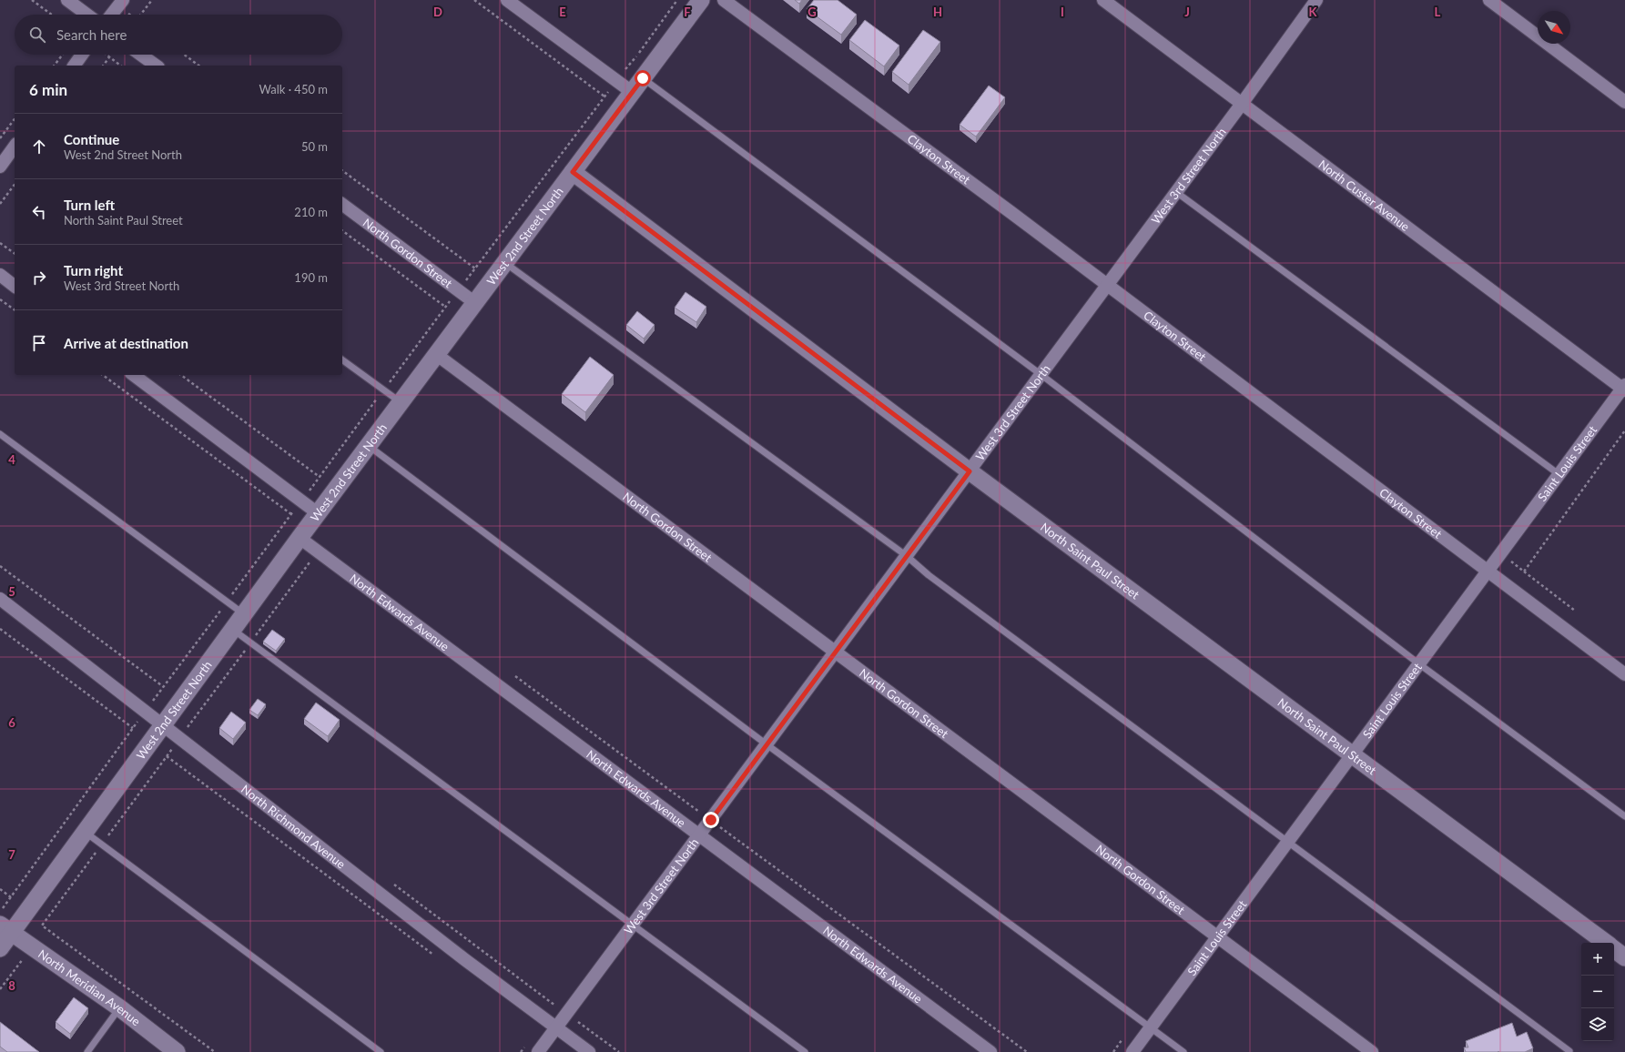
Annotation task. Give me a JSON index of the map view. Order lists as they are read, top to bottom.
{
  "streets": {
    "street": [
      "Clayton Street",
      "West 3rd Street North",
      "North Custer Avenue",
      "West 2nd Street North",
      "North Gordon Street",
      "Saint Louis Street",
      "North Saint Paul Street",
      "North Edwards Avenue",
      "North Richmond Avenue",
      "North Meridian Avenue"
    ]
  },
  "crossings": [
    ["Clayton Street", "West 3rd Street North"],
    ["Clayton Street", "Saint Louis Street"],
    ["West 3rd Street North", "North Custer Avenue"],
    ["West 3rd Street North", "North Gordon Street"],
    ["West 3rd Street North", "North Saint Paul Street"],
    ["West 3rd Street North", "North Edwards Avenue"],
    ["West 3rd Street North", "North Richmond Avenue"],
    ["North Custer Avenue", "Saint Louis Street"],
    ["West 2nd Street North", "North Gordon Street"],
    ["West 2nd Street North", "North Saint Paul Street"],
    ["West 2nd Street North", "North Edwards Avenue"],
    ["West 2nd Street North", "North Richmond Avenue"],
    ["West 2nd Street North", "North Meridian Avenue"],
    ["North Gordon Street", "Saint Louis Street"],
    ["Saint Louis Street", "North Saint Paul Street"]
  ],
  "north": "bottom right",
  "page": {
    "search": "Search here",
    "heading": ["6 min", "Walk · 450 m"],
    "list": [
      ["Continue", "West 2nd Street North", "50 m"],
      ["Turn left", "North Saint Paul Street", "210 m"],
      ["Turn right", "West 3rd Street North", "190 m"],
      "Arrive at destination"
    ],
    "map_buttons": ["+", "−"]
  },
  "grid": {
    "columns": [
      "D",
      "E",
      "F",
      "G",
      "H",
      "I",
      "J",
      "K",
      "L"
    ],
    "rows": [
      "4",
      "5",
      "6",
      "7",
      "8"
    ]
  }
}
